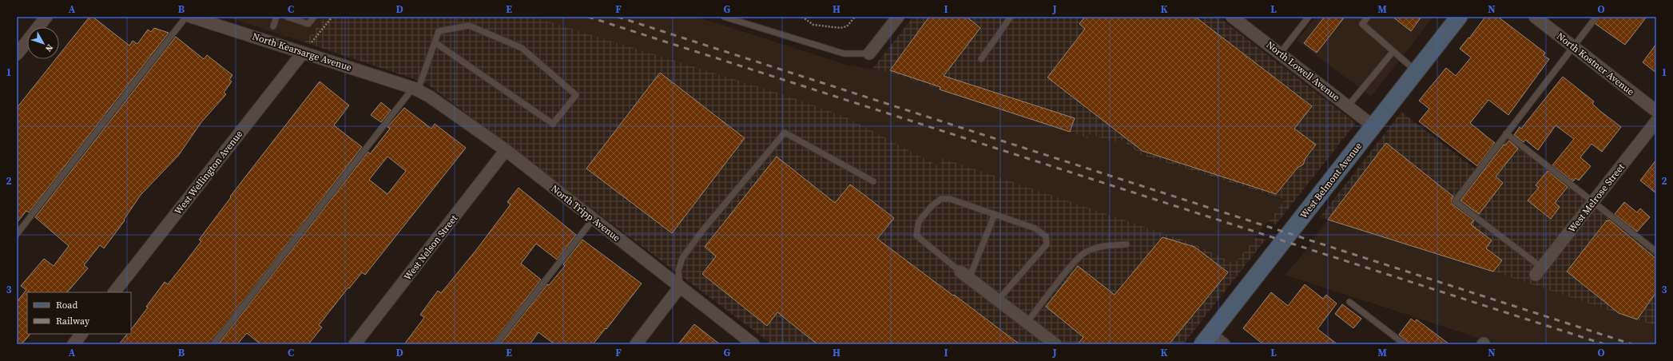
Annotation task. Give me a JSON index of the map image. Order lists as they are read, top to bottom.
{
  "streets": {
    "main road": ["West Belmont Avenue"],
    "street": [
      "North Kearsarge Avenue",
      "North Kostner Avenue",
      "North Lowell Avenue",
      "West Wellington Avenue",
      "West Melrose Street",
      "North Tripp Avenue",
      "West Nelson Street"
    ]
  },
  "crossings": [
    ["North Kearsarge Avenue", "West Wellington Avenue"],
    ["North Kearsarge Avenue", "North Tripp Avenue"],
    ["North Lowell Avenue", "West Belmont Avenue"],
    ["North Tripp Avenue", "West Nelson Street"]
  ],
  "legend": ["Road", "Railway"],
  "north": "bottom right",
  "grid": {
    "columns": [
      "A",
      "B",
      "C",
      "D",
      "E",
      "F",
      "G",
      "H",
      "I",
      "J",
      "K",
      "L",
      "M",
      "N",
      "O"
    ],
    "rows": ["1", "2", "3"]
  }
}
